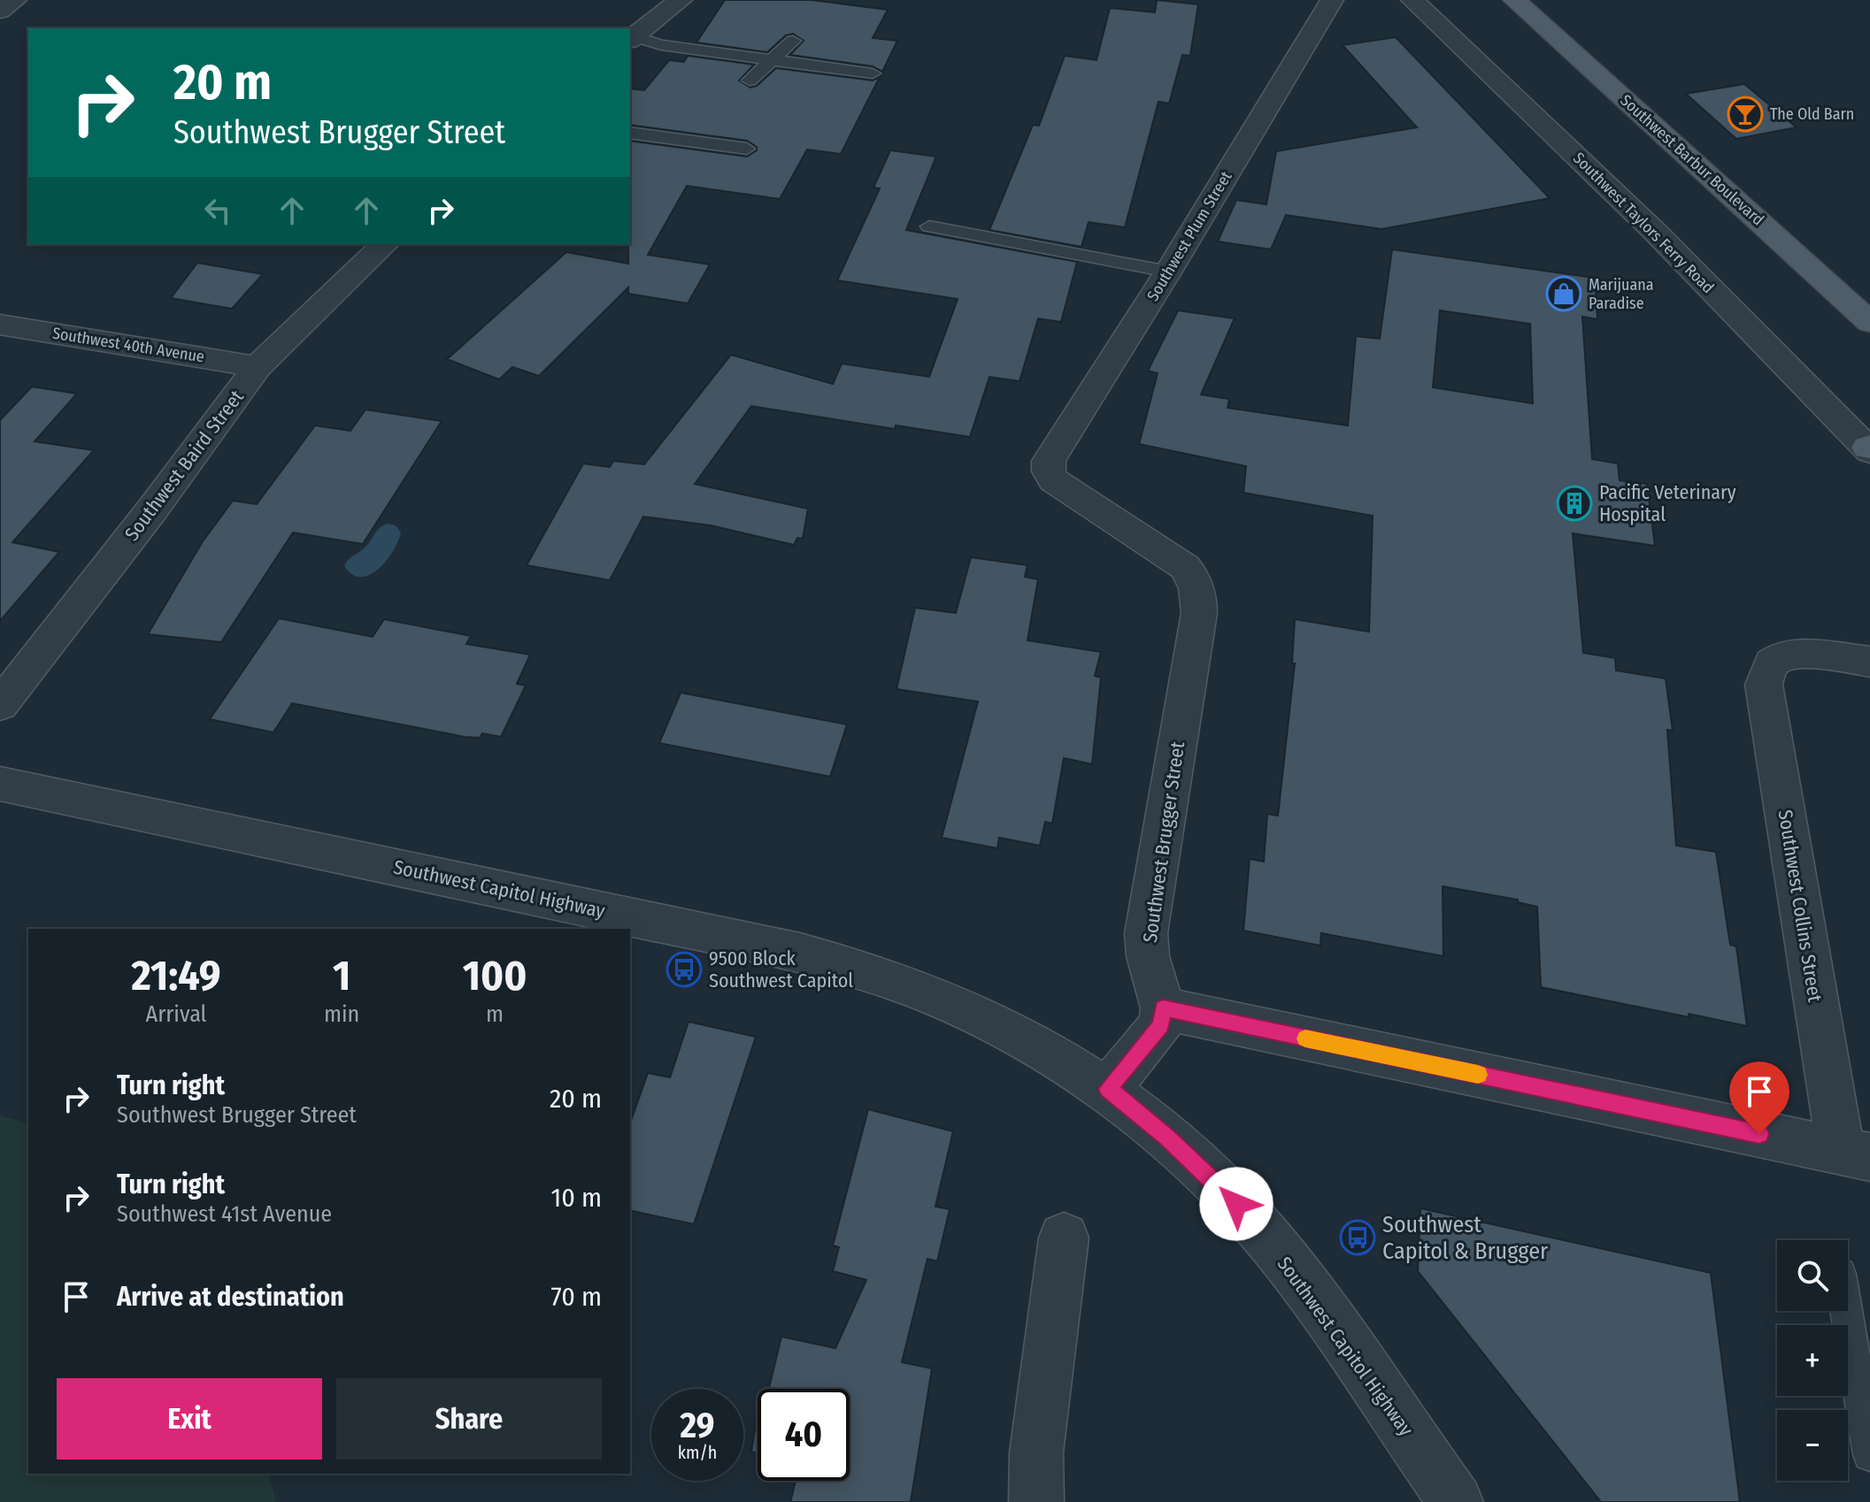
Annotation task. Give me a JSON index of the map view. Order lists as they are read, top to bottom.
{
  "streets": {
    "main road": ["Southwest Barbur Boulevard"],
    "street": [
      "Southwest Taylors Ferry Road",
      "Southwest Plum Street",
      "Southwest 40th Avenue",
      "Southwest Baird Street",
      "Southwest Brugger Street",
      "Southwest Capitol Highway",
      "Southwest Collins Street"
    ]
  },
  "crossings": [
    ["Southwest Plum Street", "Southwest Brugger Street"],
    ["Southwest 40th Avenue", "Southwest Baird Street"]
  ],
  "places": {
    "bar": ["The Old Barn"],
    "shop": ["Marijuana Paradise"],
    "building": ["Pacific Veterinary Hospital"],
    "bus stop": ["9500 Block Southwest Capitol", "Southwest Capitol & Brugger"]
  },
  "page": {
    "turn": ["20 m", "Southwest Brugger Street"],
    "eta": [
      "21:49",
      "Arrival",
      "1",
      "min",
      "100",
      "m"
    ],
    "list": [
      {
        "name": "Turn right",
        "note": "Southwest Brugger Street",
        "value": "20 m"
      },
      {
        "name": "Turn right",
        "note": "Southwest 41st Avenue",
        "value": "10 m"
      },
      {
        "name": "Arrive at destination",
        "value": "70 m"
      }
    ],
    "map_buttons": ["+", "−"],
    "buttons": ["Exit", "Share"],
    "speed": "29 km/h",
    "limit": "40"
  }
}
